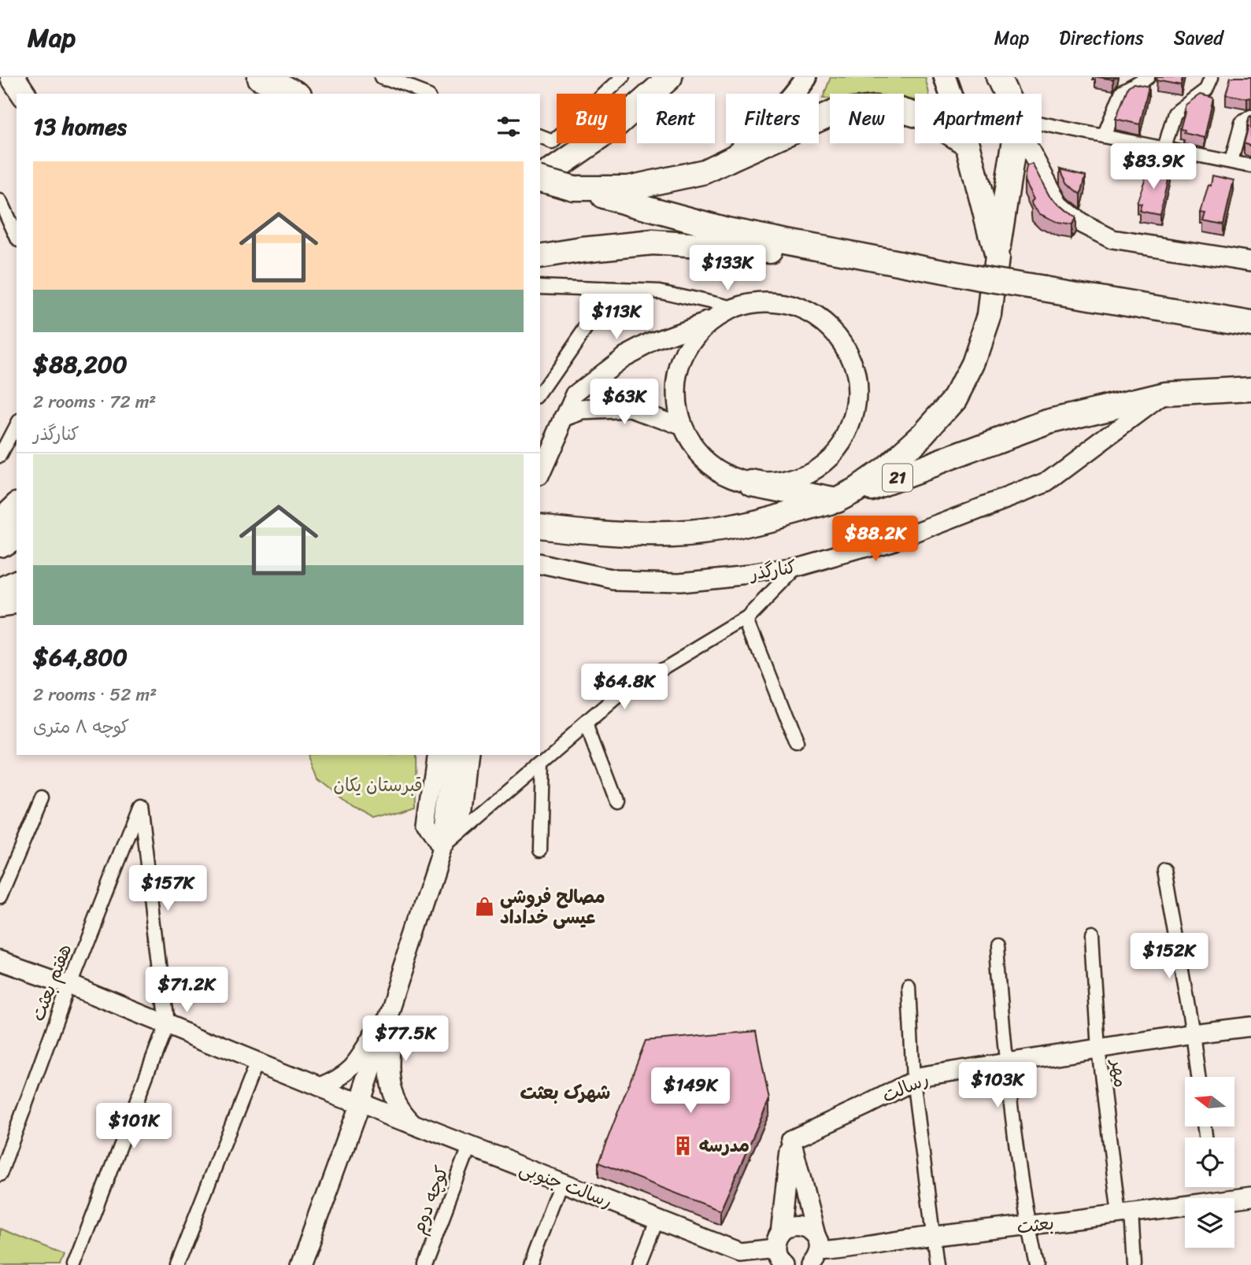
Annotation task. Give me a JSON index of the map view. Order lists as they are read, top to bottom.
{
  "streets": {
    "highway": ["21"],
    "street": [
      "کنارگذر",
      "هفتم بعثت",
      "مهر",
      "رسالت",
      "رسالت جنوبی",
      "کوچه دوم",
      "بعثت"
    ]
  },
  "crossings": [
    ["21", "کنارگذر"],
    ["هفتم بعثت", "رسالت جنوبی"],
    ["مهر", "رسالت"],
    ["مهر", "بعثت"],
    ["رسالت جنوبی", "کوچه دوم"],
    ["رسالت جنوبی", "بعثت"]
  ],
  "districts": ["شهرک بعثت"],
  "parks": ["قبرستان یکان"],
  "places": {
    "shop": ["مصالح فروشی عیسی خداداد"],
    "building": ["مدرسه"]
  },
  "north": "left",
  "page": {
    "header": "Map",
    "nav": ["Map", "Directions", "Saved"],
    "chip": [
      "Buy",
      "Rent",
      "Filters",
      "New",
      "Apartment"
    ],
    "heading": "13 homes",
    "price": [
      "$83.9K",
      "$133K",
      "$113K",
      "$63K",
      "$88.2K",
      "$64.8K",
      "$157K",
      "$152K",
      "$71.2K",
      "$77.5K",
      "$103K",
      "$149K",
      "$101K"
    ],
    "list": [
      {
        "name": "$88,200",
        "note": "2 rooms · 72 m² · کنارگذر"
      },
      {
        "name": "$64,800",
        "note": "2 rooms · 52 m² · کوچه ۸ متری"
      }
    ]
  }
}
